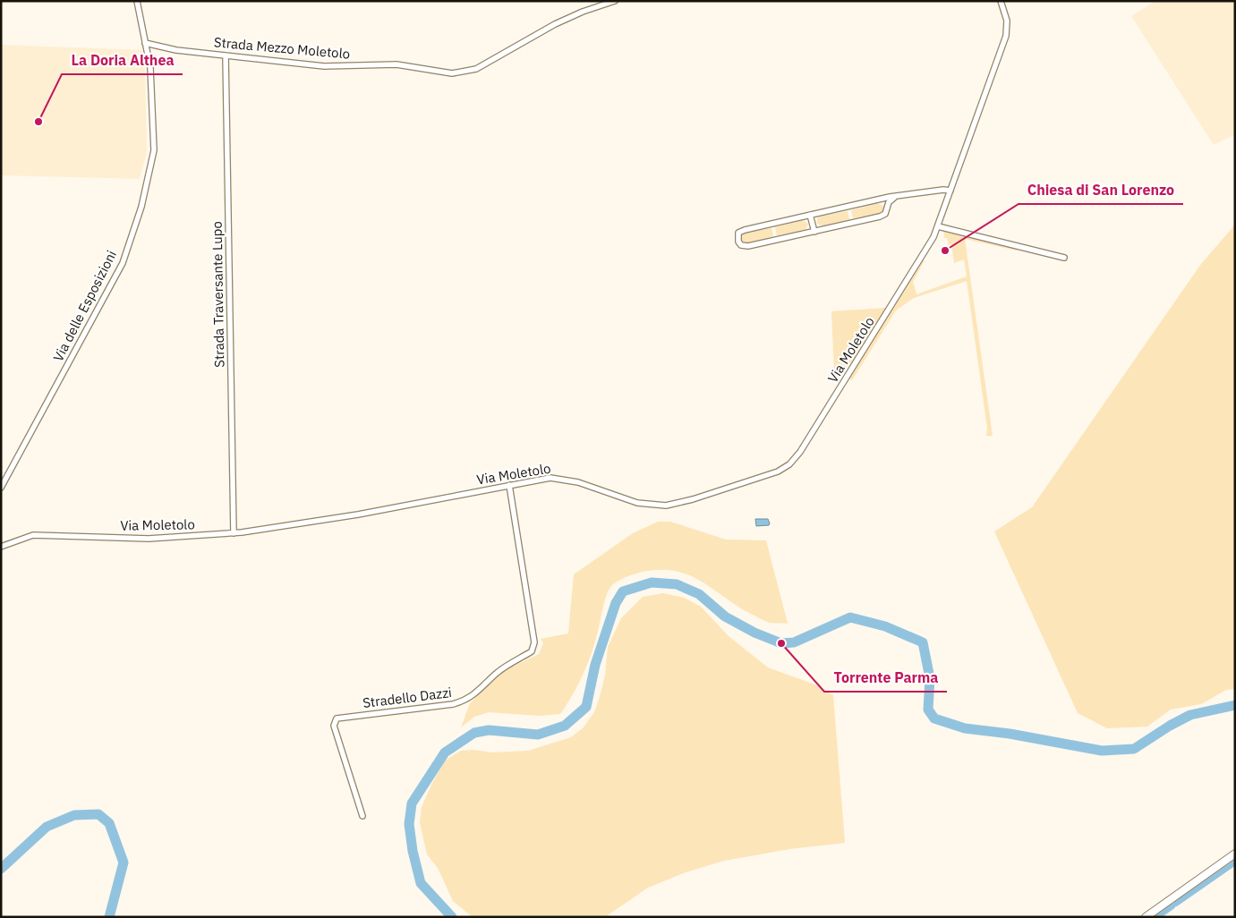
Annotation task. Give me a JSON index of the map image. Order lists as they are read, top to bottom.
{
  "streets": {
    "street": [
      "Strada Mezzo Moletolo",
      "Strada Traversante Lupo",
      "Via delle Esposizioni",
      "Via Moletolo",
      "Stradello Dazzi"
    ]
  },
  "crossings": [
    ["Strada Mezzo Moletolo", "Strada Traversante Lupo"],
    ["Strada Mezzo Moletolo", "Via delle Esposizioni"],
    ["Strada Traversante Lupo", "Via Moletolo"],
    ["Via Moletolo", "Stradello Dazzi"]
  ],
  "places": ["La Doria Althea", "Chiesa di San Lorenzo", "Torrente Parma"]
}
